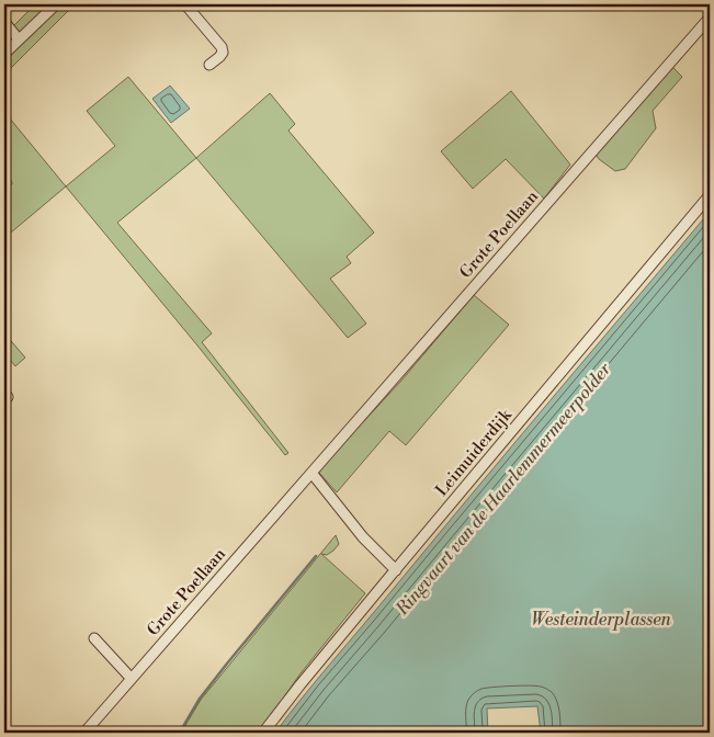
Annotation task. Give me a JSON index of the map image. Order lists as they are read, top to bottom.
{
  "streets": {
    "street": ["Grote Poellaan", "Leimuiderdijk"]
  },
  "water": ["Ringvaart van de Haarlemmermeerpolder", "Westeinderplassen"]
}
